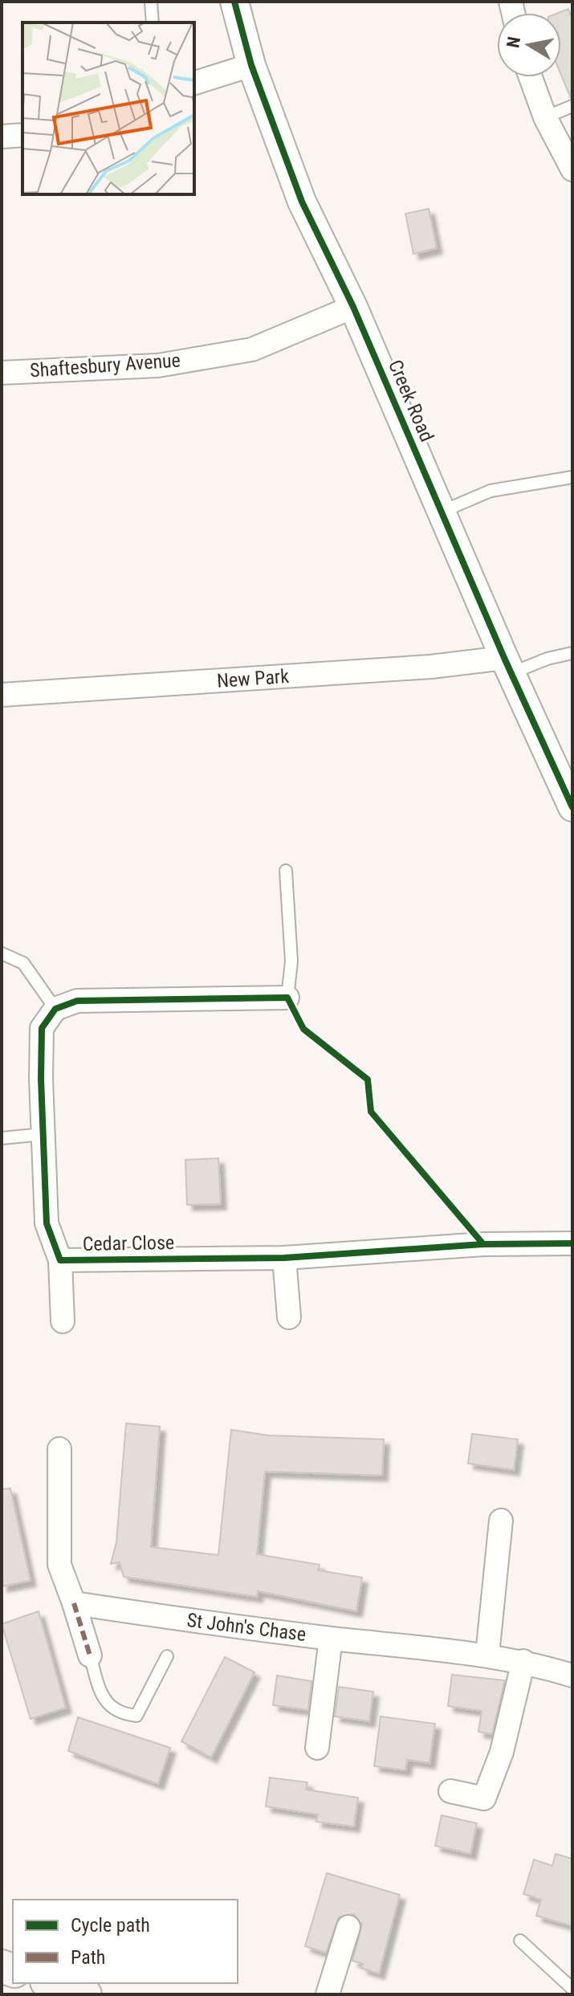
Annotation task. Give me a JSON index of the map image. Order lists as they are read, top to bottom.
{
  "streets": {
    "street": [
      "Shaftesbury Avenue",
      "Creek Road",
      "New Park",
      "Cedar Close",
      "St John's Chase"
    ]
  },
  "crossings": [
    ["Shaftesbury Avenue", "Creek Road"],
    ["Creek Road", "New Park"]
  ],
  "legend": ["Cycle path", "Path"],
  "north": "left"
}
